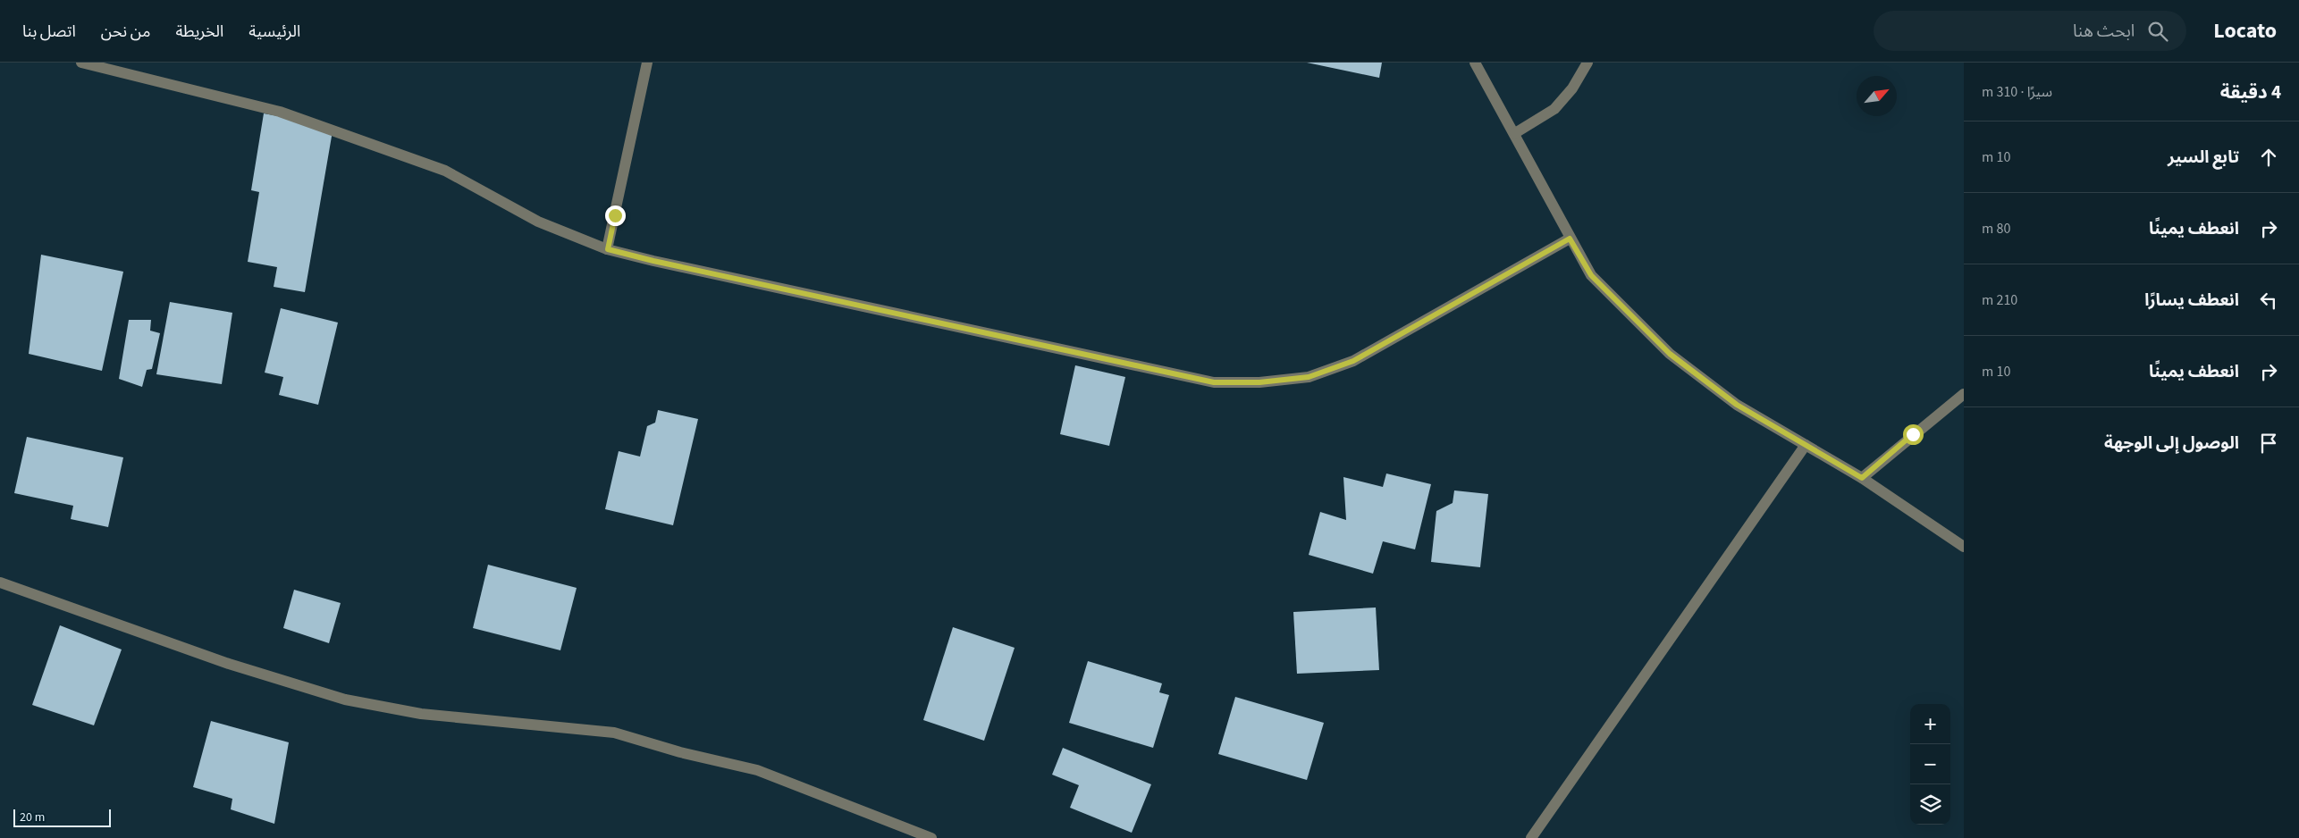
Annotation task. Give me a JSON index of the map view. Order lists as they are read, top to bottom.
{
  "scale_bar": "20 m",
  "north": "top right",
  "page": {
    "header": "Locato",
    "search": "ابحث هنا",
    "nav": [
      "الرئيسية",
      "الخريطة",
      "من نحن",
      "اتصل بنا"
    ],
    "heading": ["4 دقيقة", "سيرًا · 310 m"],
    "list": [
      ["تابع السير", "10 m"],
      ["انعطف يمينًا", "80 m"],
      ["انعطف يسارًا", "210 m"],
      ["انعطف يمينًا", "10 m"],
      "الوصول إلى الوجهة"
    ],
    "map_buttons": ["+", "−"],
    "scale": "20 m"
  }
}
